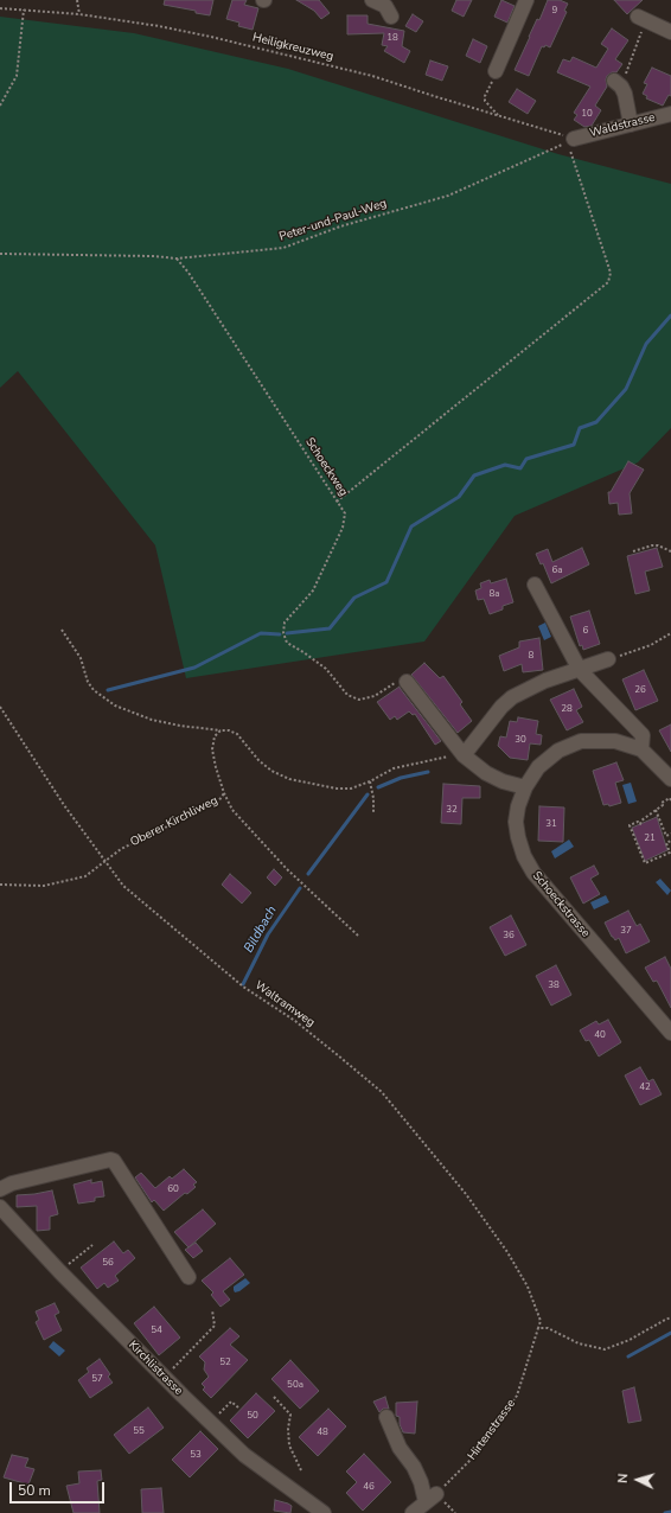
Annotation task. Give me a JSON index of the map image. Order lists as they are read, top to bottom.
{
  "streets": {
    "street": ["Waldstrasse", "Schoeckstrasse", "Kirchlistrasse"],
    "path": [
      "Heiligkreuzweg",
      "Peter-und-Paul-Weg",
      "Schoeckweg",
      "Oberer Kirchliweg",
      "Waltramweg",
      "Hirtenstrasse"
    ]
  },
  "crossings": [
    ["Heiligkreuzweg", "Waldstrasse"],
    ["Heiligkreuzweg", "Peter-und-Paul-Weg"],
    ["Waldstrasse", "Peter-und-Paul-Weg"],
    ["Peter-und-Paul-Weg", "Schoeckweg"],
    ["Oberer Kirchliweg", "Waltramweg"],
    ["Waltramweg", "Hirtenstrasse"]
  ],
  "water": ["Bildbach"],
  "house_numbers": [
    "9",
    "18",
    "10",
    "6a",
    "8a",
    "6",
    "8",
    "26",
    "28",
    "30",
    "32",
    "31",
    "21",
    "37",
    "36",
    "38",
    "40",
    "42",
    "60",
    "56",
    "54",
    "52",
    "57",
    "50a",
    "50",
    "55",
    "48",
    "53",
    "46"
  ],
  "scale_bar": "50 m",
  "north": "left"
}
